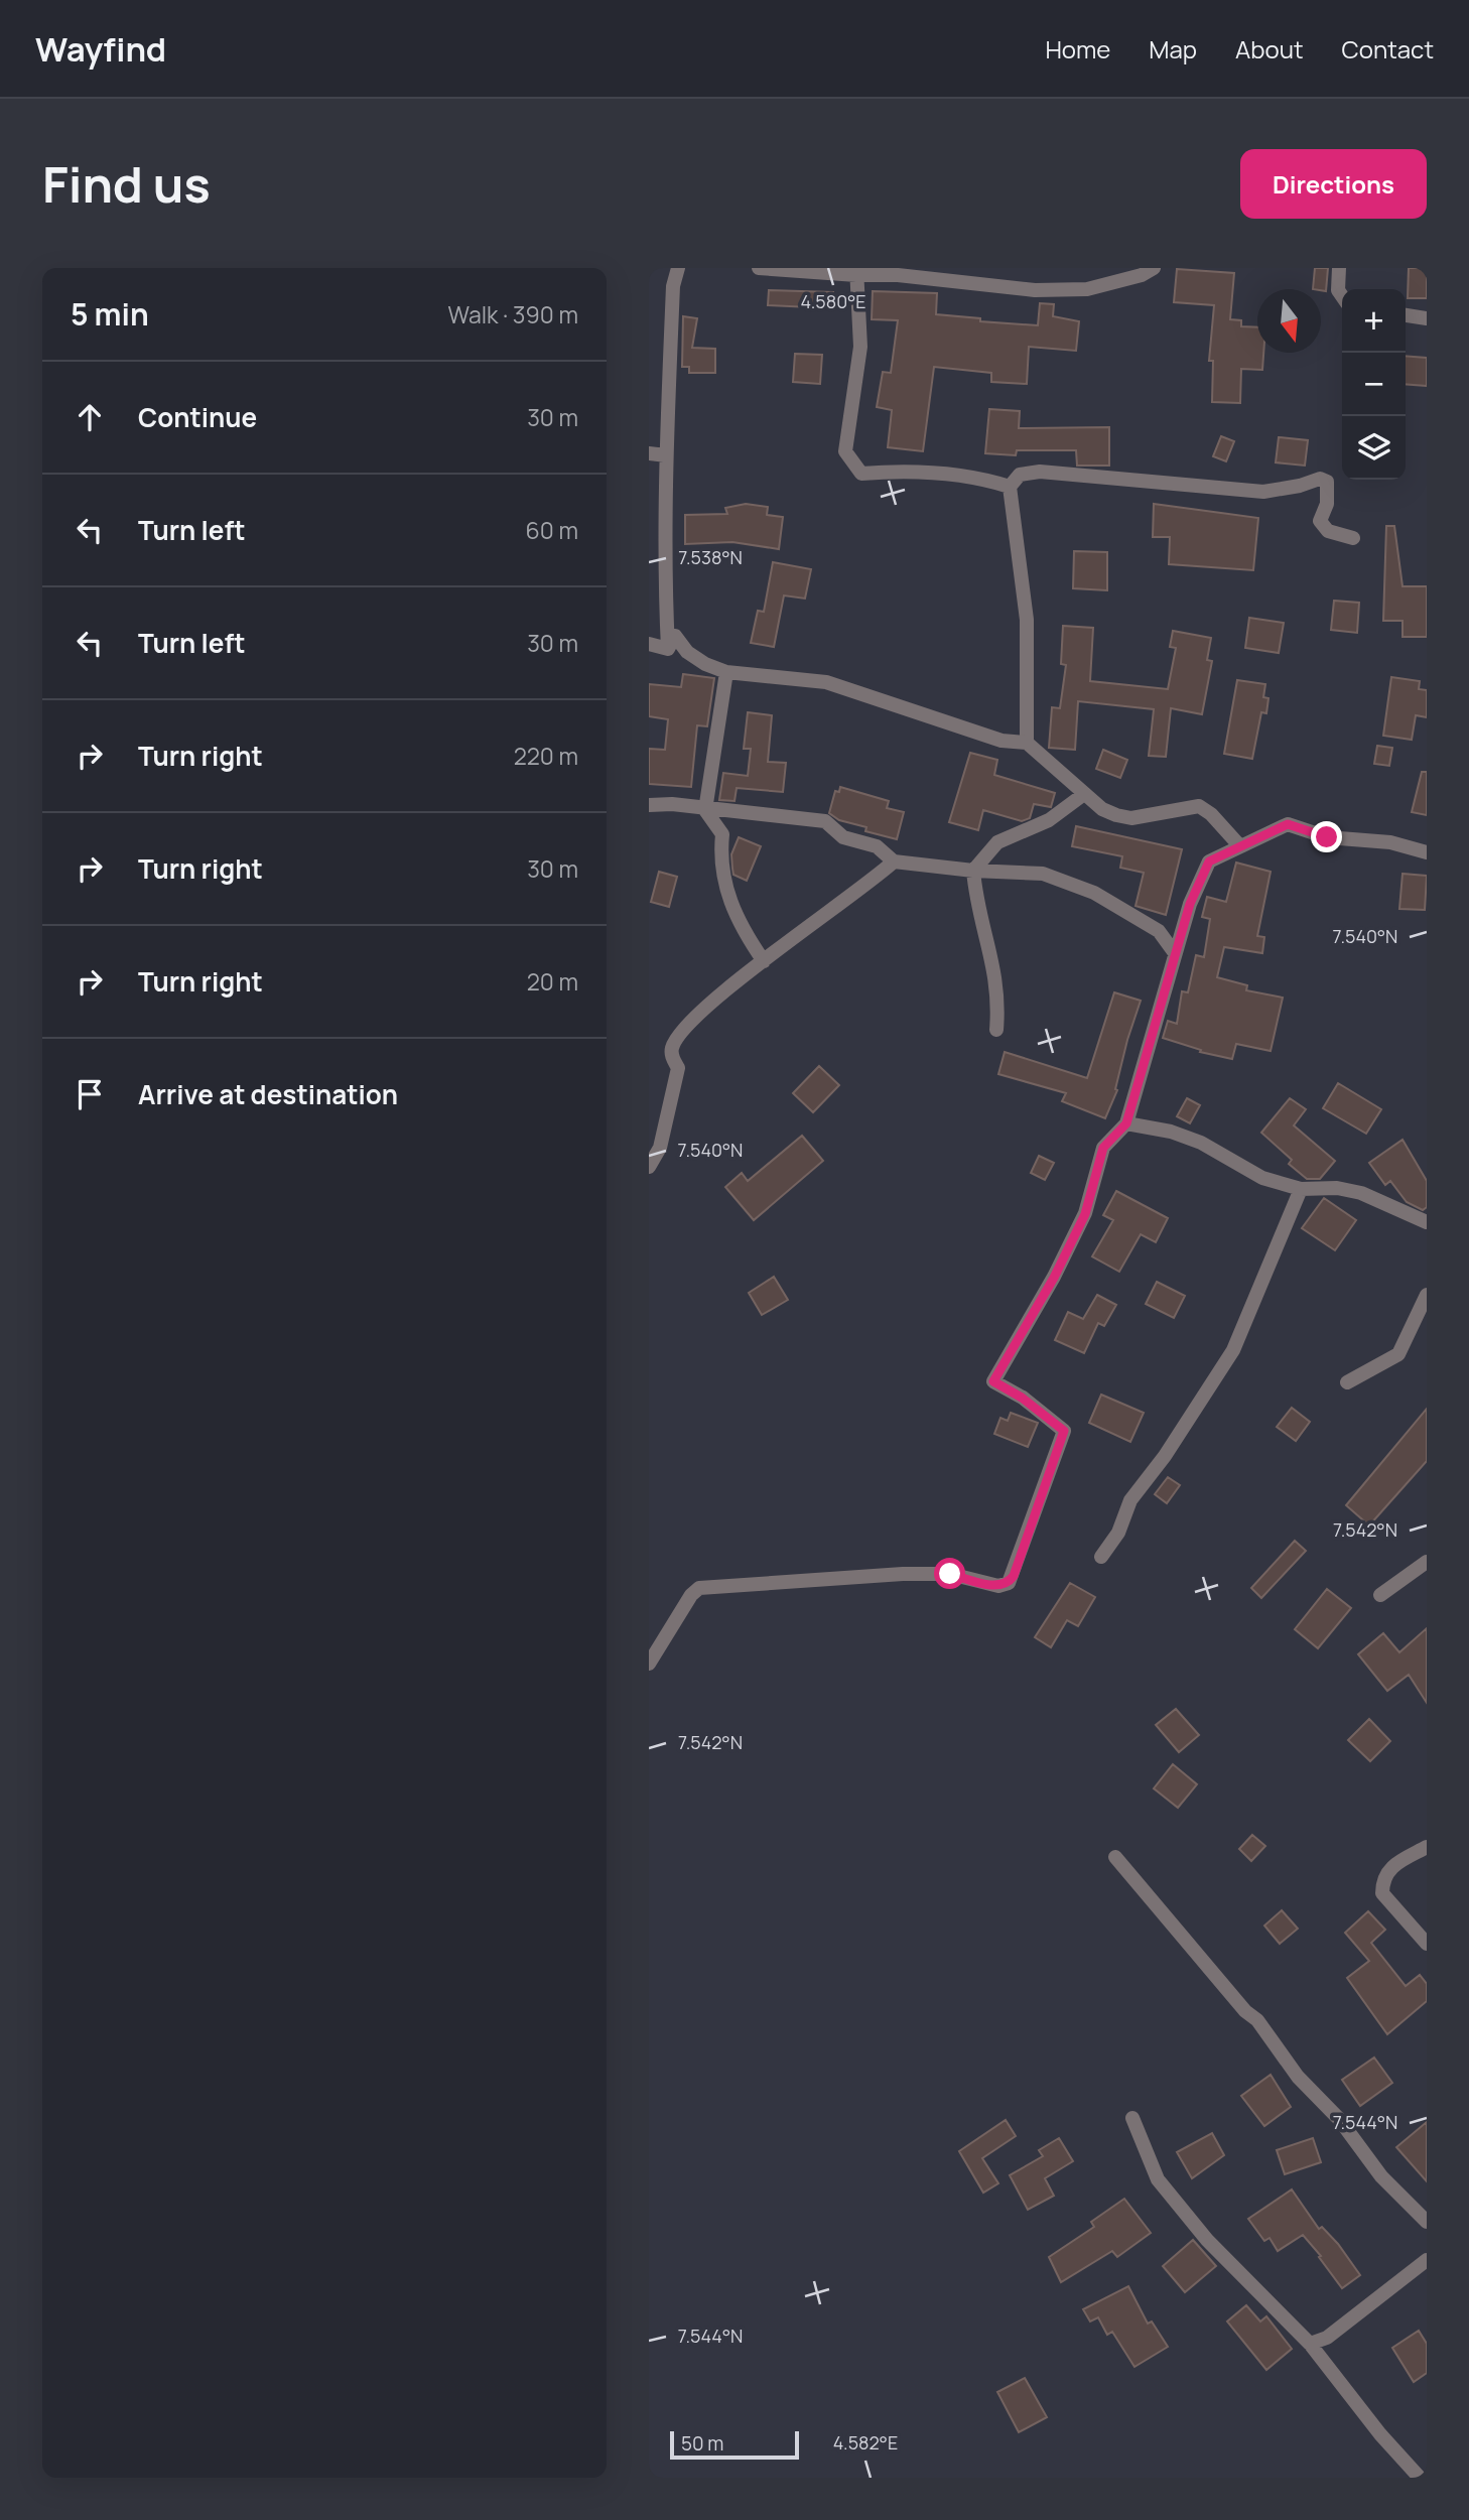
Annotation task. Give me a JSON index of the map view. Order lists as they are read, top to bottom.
{
  "scale_bar": "50 m",
  "north": "bottom",
  "page": {
    "header": "Wayfind",
    "nav": [
      "Home",
      "Map",
      "About",
      "Contact"
    ],
    "buttons": "Directions",
    "title": "Find us",
    "heading": ["5 min", "Walk · 390 m"],
    "map_buttons": ["+", "−"],
    "list": [
      ["Continue", "30 m"],
      ["Turn left", "60 m"],
      ["Turn left", "30 m"],
      ["Turn right", "220 m"],
      ["Turn right", "30 m"],
      ["Turn right", "20 m"],
      "Arrive at destination"
    ],
    "scale": "50 m"
  },
  "coordinates": [
    "4.580°E",
    "7.538°N",
    "7.540°N",
    "7.542°N",
    "7.544°N",
    "4.582°E"
  ]
}
